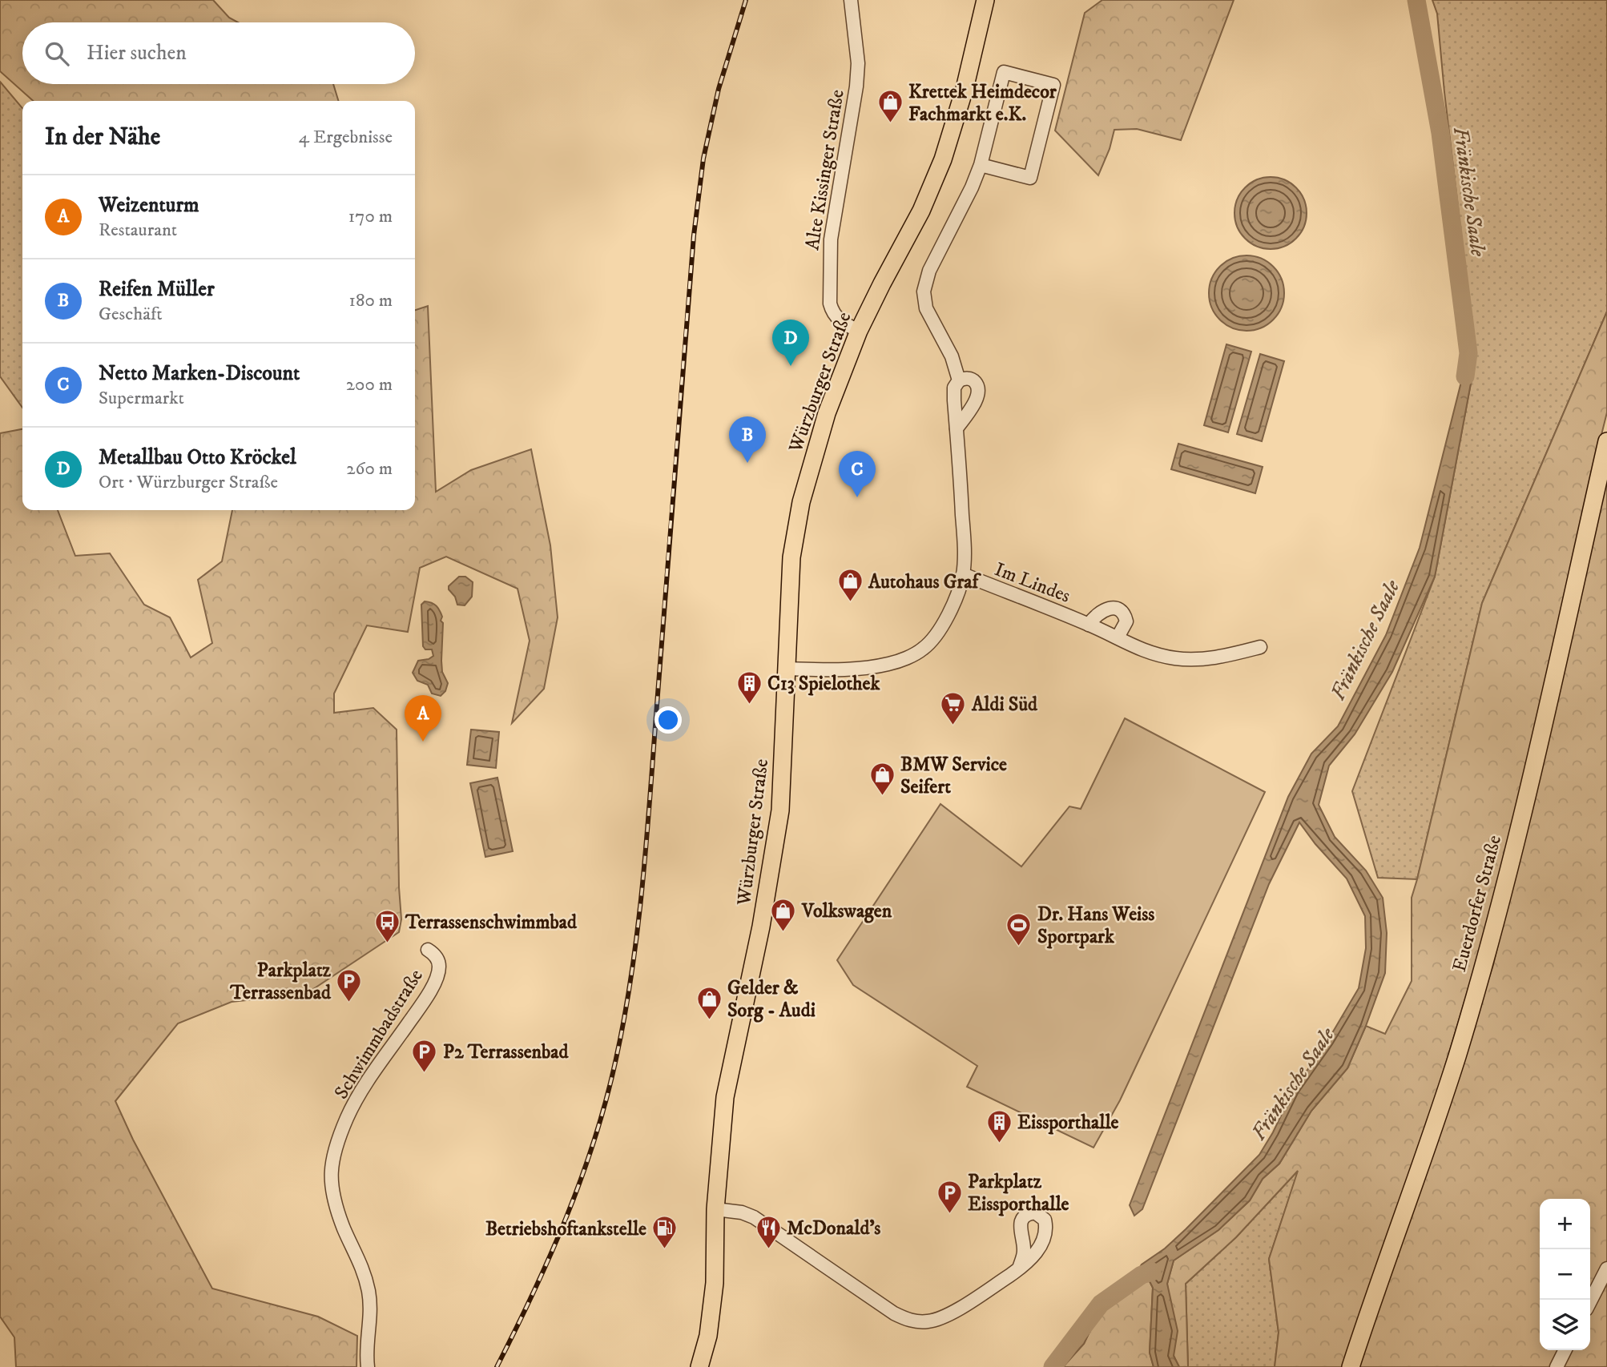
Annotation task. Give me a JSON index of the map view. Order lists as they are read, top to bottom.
{
  "streets": {
    "main road": ["Würzburger Straße", "Euerdorfer Straße"],
    "street": ["Alte Kissinger Straße", "Im Lindes", "Schwimmbadstraße"]
  },
  "crossings": [
    ["Alte Kissinger Straße", "Würzburger Straße"]
  ],
  "water": ["Fränkische Saale"],
  "places": {
    "shop": [
      "Krettek Heimdecor Fachmarkt e.K.",
      "Autohaus Graf",
      "BMW Service Seifert",
      "Volkswagen",
      "Gelder & Sorg - Audi"
    ],
    "building": ["C13 Spielothek", "Eissporthalle"],
    "supermarket": ["Aldi Süd"],
    "bus stop": ["Terrassenschwimmbad"],
    "sports": ["Dr. Hans Weiss Sportpark"],
    "parking": ["Parkplatz Terrassenbad", "P2 Terrassenbad", "Parkplatz Eissporthalle"],
    "restaurant": ["McDonald's"],
    "fuel station": ["Betriebshoftankstelle"]
  },
  "page": {
    "search": "Hier suchen",
    "heading": ["In der Nähe", "4 Ergebnisse"],
    "list": [
      {
        "mark": "A",
        "name": "Weizenturm",
        "note": "Restaurant",
        "value": "170 m"
      },
      {
        "mark": "B",
        "name": "Reifen Müller",
        "note": "Geschäft",
        "value": "180 m"
      },
      {
        "mark": "C",
        "name": "Netto Marken-Discount",
        "note": "Supermarkt",
        "value": "200 m"
      },
      {
        "mark": "D",
        "name": "Metallbau Otto Kröckel",
        "note": "Ort · Würzburger Straße",
        "value": "260 m"
      }
    ],
    "pins": [
      "D",
      "B",
      "C",
      "A"
    ],
    "map_buttons": ["+", "−"]
  }
}
